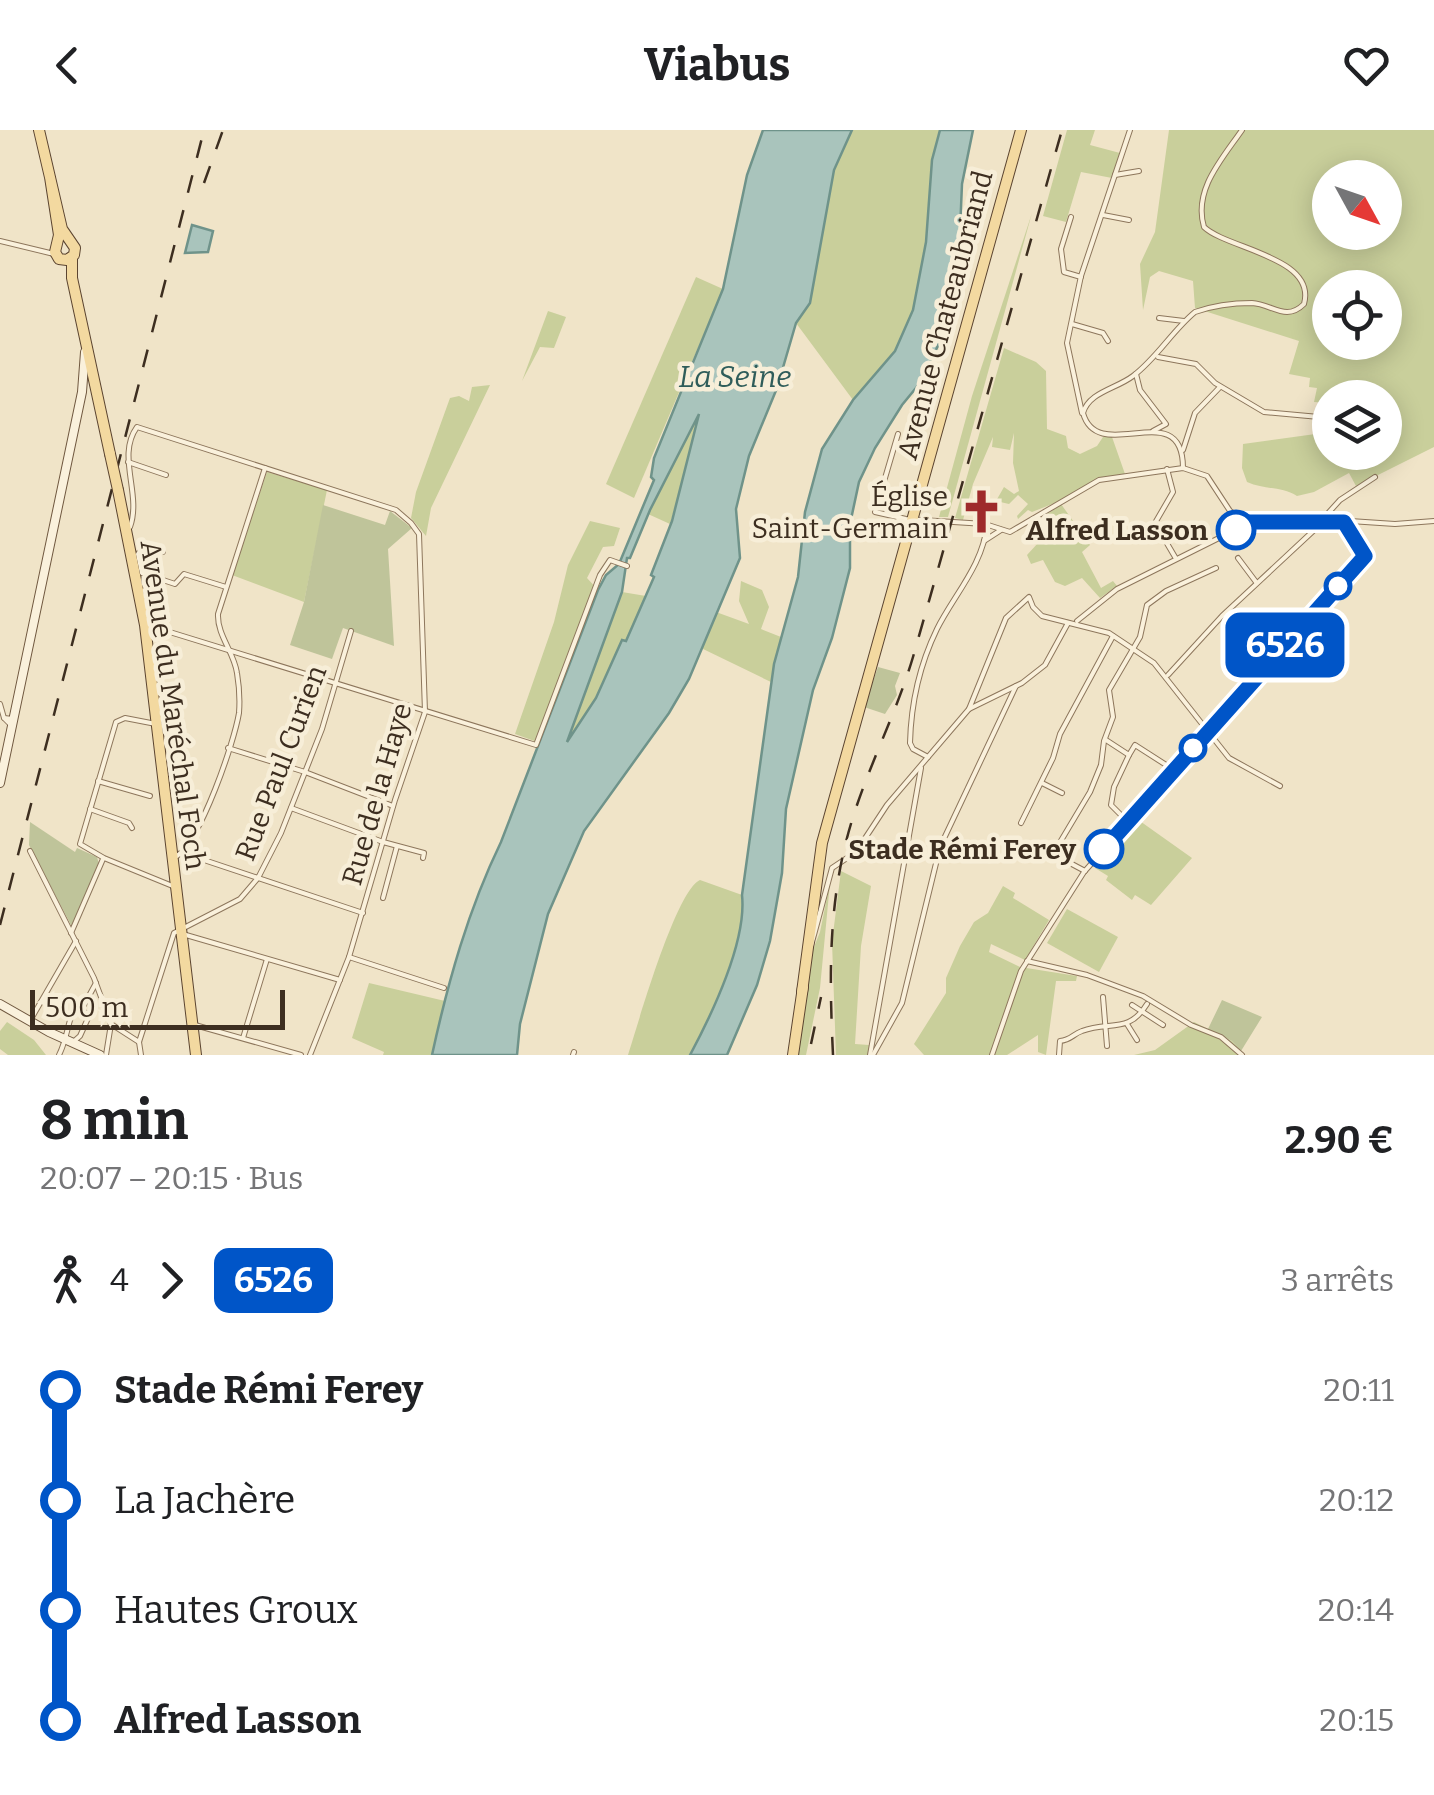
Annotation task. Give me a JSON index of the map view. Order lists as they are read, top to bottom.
{
  "streets": {
    "main road": ["Avenue Chateaubriand", "Avenue du Maréchal Foch"],
    "street": ["Rue Paul Curien", "Rue de la Haye"]
  },
  "crossings": [
    ["Avenue du Maréchal Foch", "Rue Paul Curien"]
  ],
  "water": ["La Seine"],
  "places": {
    "church": ["Église Saint-Germain"],
    "other": ["Alfred Lasson", "Stade Rémi Ferey"]
  },
  "lines": ["bus line 6526"],
  "scale_bar": "500 m",
  "north": "bottom right",
  "page": {
    "header": "Viabus",
    "on_map": "6526",
    "scale": "500 m",
    "heading": ["8 min", "20:07 – 20:15 · Bus", "2.90 €"],
    "legs": ["4", "6526", "3 arrêts"],
    "list": [
      {
        "name": "Stade Rémi Ferey",
        "value": "20:11"
      },
      {
        "name": "La Jachère",
        "value": "20:12"
      },
      {
        "name": "Hautes Groux",
        "value": "20:14"
      },
      {
        "name": "Alfred Lasson",
        "value": "20:15"
      }
    ]
  }
}
